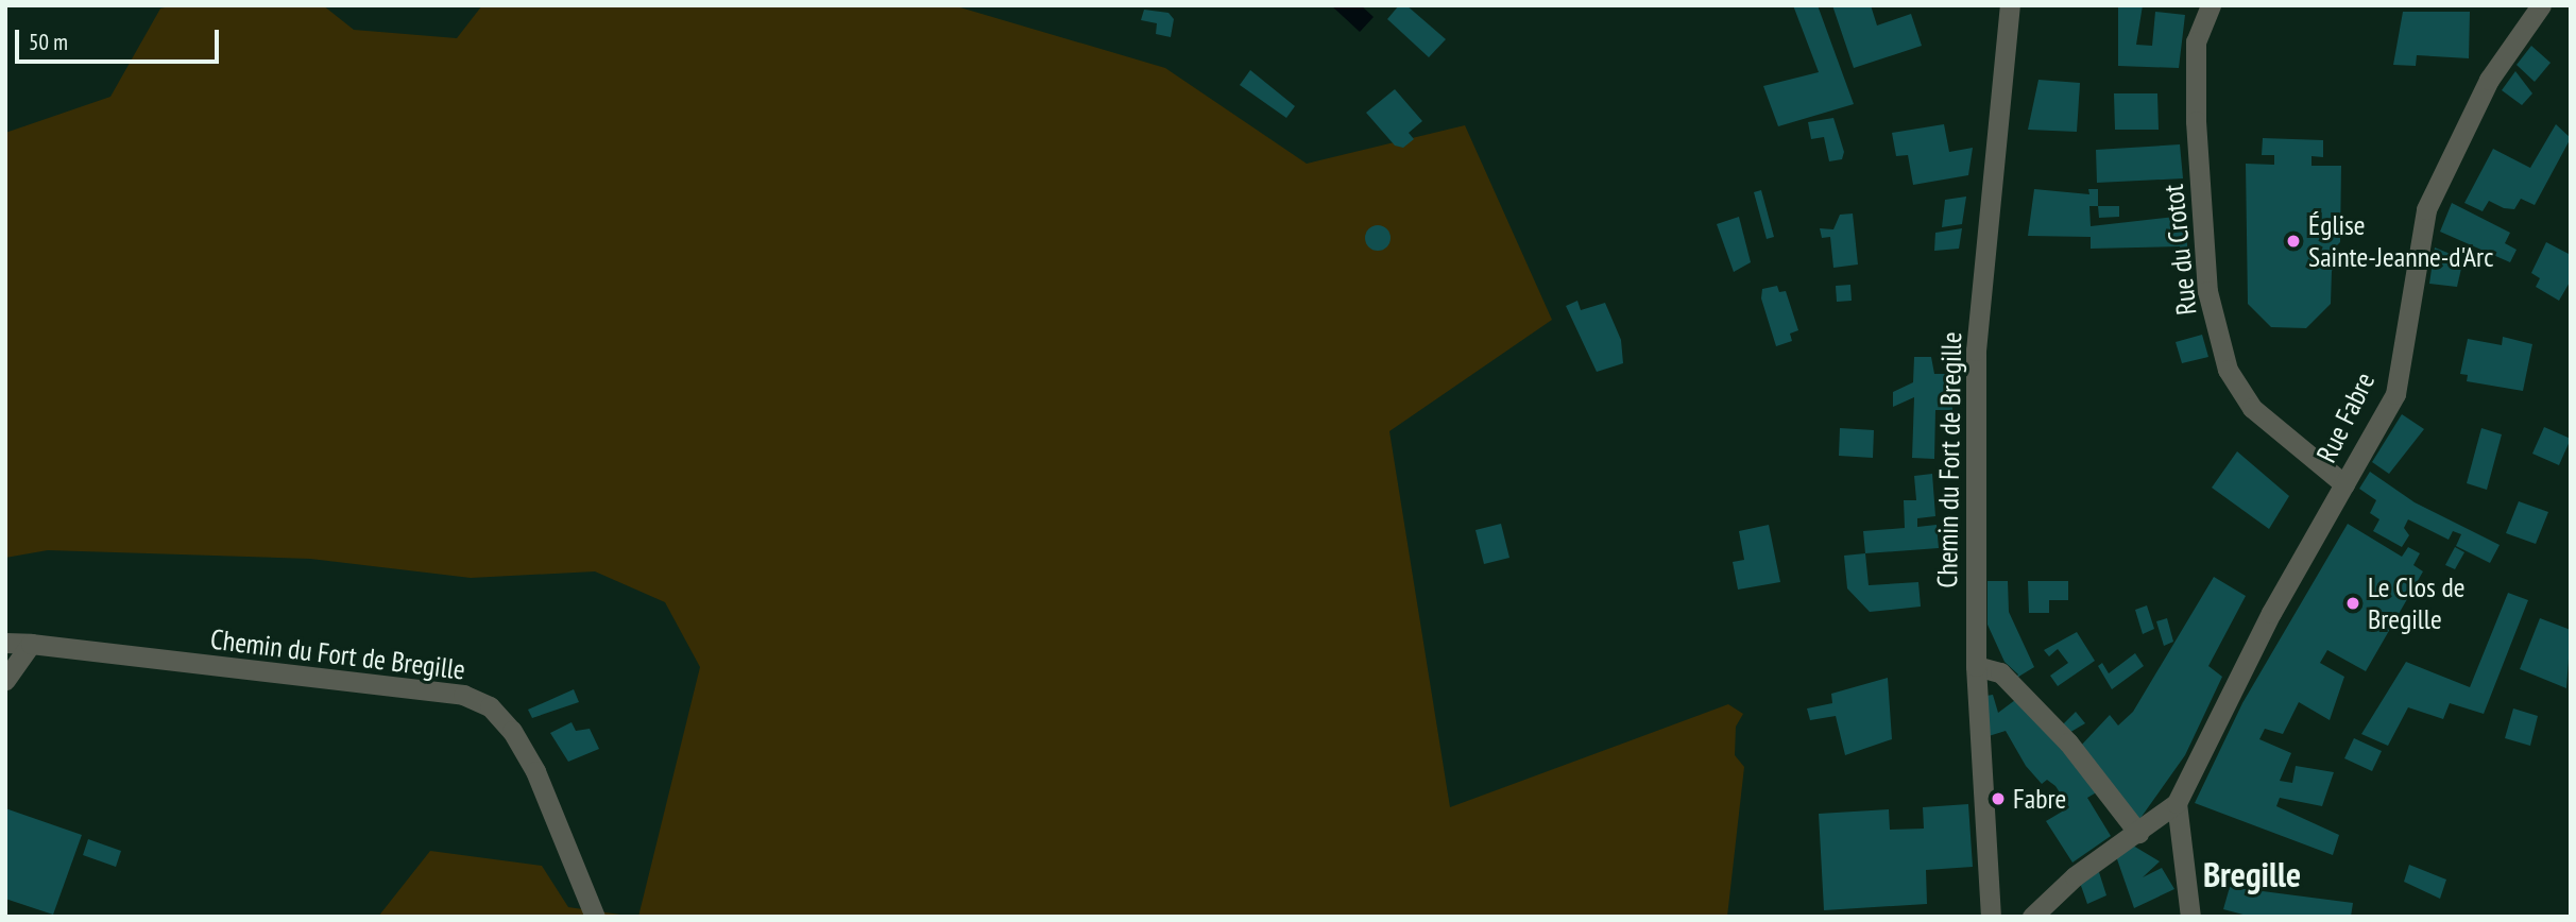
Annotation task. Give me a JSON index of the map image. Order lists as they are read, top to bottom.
{
  "streets": {
    "street": ["Rue du Crotot", "Rue Fabre", "Chemin du Fort de Bregille"]
  },
  "crossings": [
    ["Rue du Crotot", "Rue Fabre"]
  ],
  "districts": ["Bregille"],
  "places": ["Église Sainte-Jeanne-d'Arc", "Le Clos de Bregille", "Fabre"],
  "scale_bar": "50 m"
}
